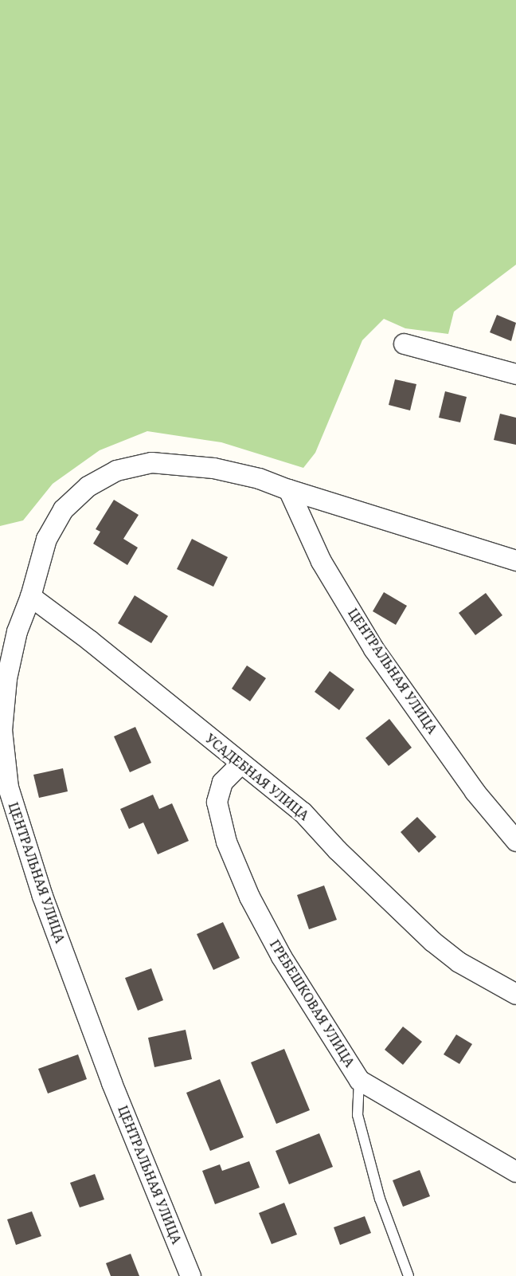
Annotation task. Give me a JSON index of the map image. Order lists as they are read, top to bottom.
{
  "streets": {
    "street": ["ЦЕНТРАЛЬНАЯ УЛИЦА", "УСАДЕБНАЯ УЛИЦА", "ГРЕБЕШКОВАЯ УЛИЦА"]
  },
  "crossings": [
    ["ЦЕНТРАЛЬНАЯ УЛИЦА", "УСАДЕБНАЯ УЛИЦА"],
    ["УСАДЕБНАЯ УЛИЦА", "ГРЕБЕШКОВАЯ УЛИЦА"]
  ]
}
